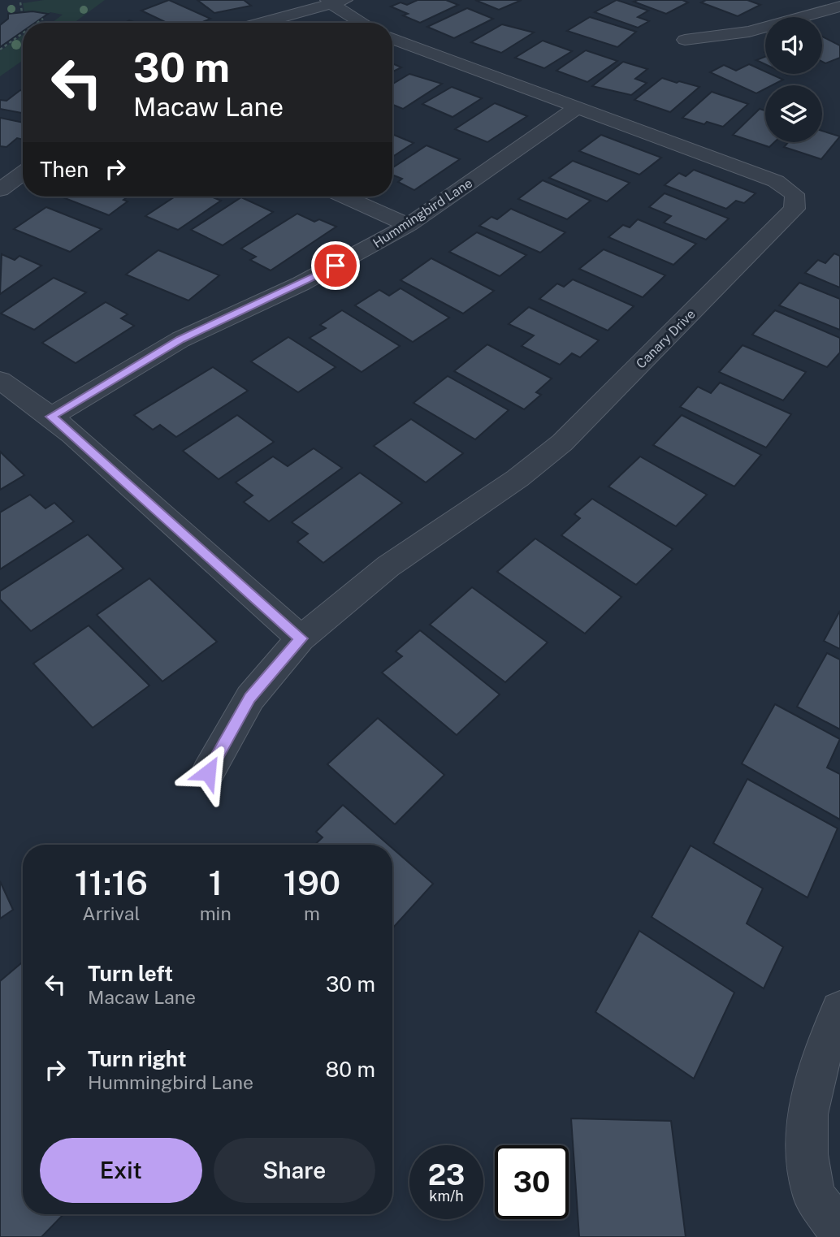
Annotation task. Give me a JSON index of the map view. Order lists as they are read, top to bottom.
{
  "streets": {
    "street": ["Hummingbird Lane", "Canary Drive"]
  },
  "crossings": [
    ["Hummingbird Lane", "Canary Drive"]
  ],
  "page": {
    "turn": ["30 m", "Macaw Lane"],
    "then": "Then",
    "eta": [
      "11:16",
      "Arrival",
      "1",
      "min",
      "190",
      "m"
    ],
    "list": [
      {
        "name": "Turn left",
        "note": "Macaw Lane",
        "value": "30 m"
      },
      {
        "name": "Turn right",
        "note": "Hummingbird Lane",
        "value": "80 m"
      }
    ],
    "buttons": ["Exit", "Share"],
    "speed": "23 km/h",
    "limit": "30"
  }
}
